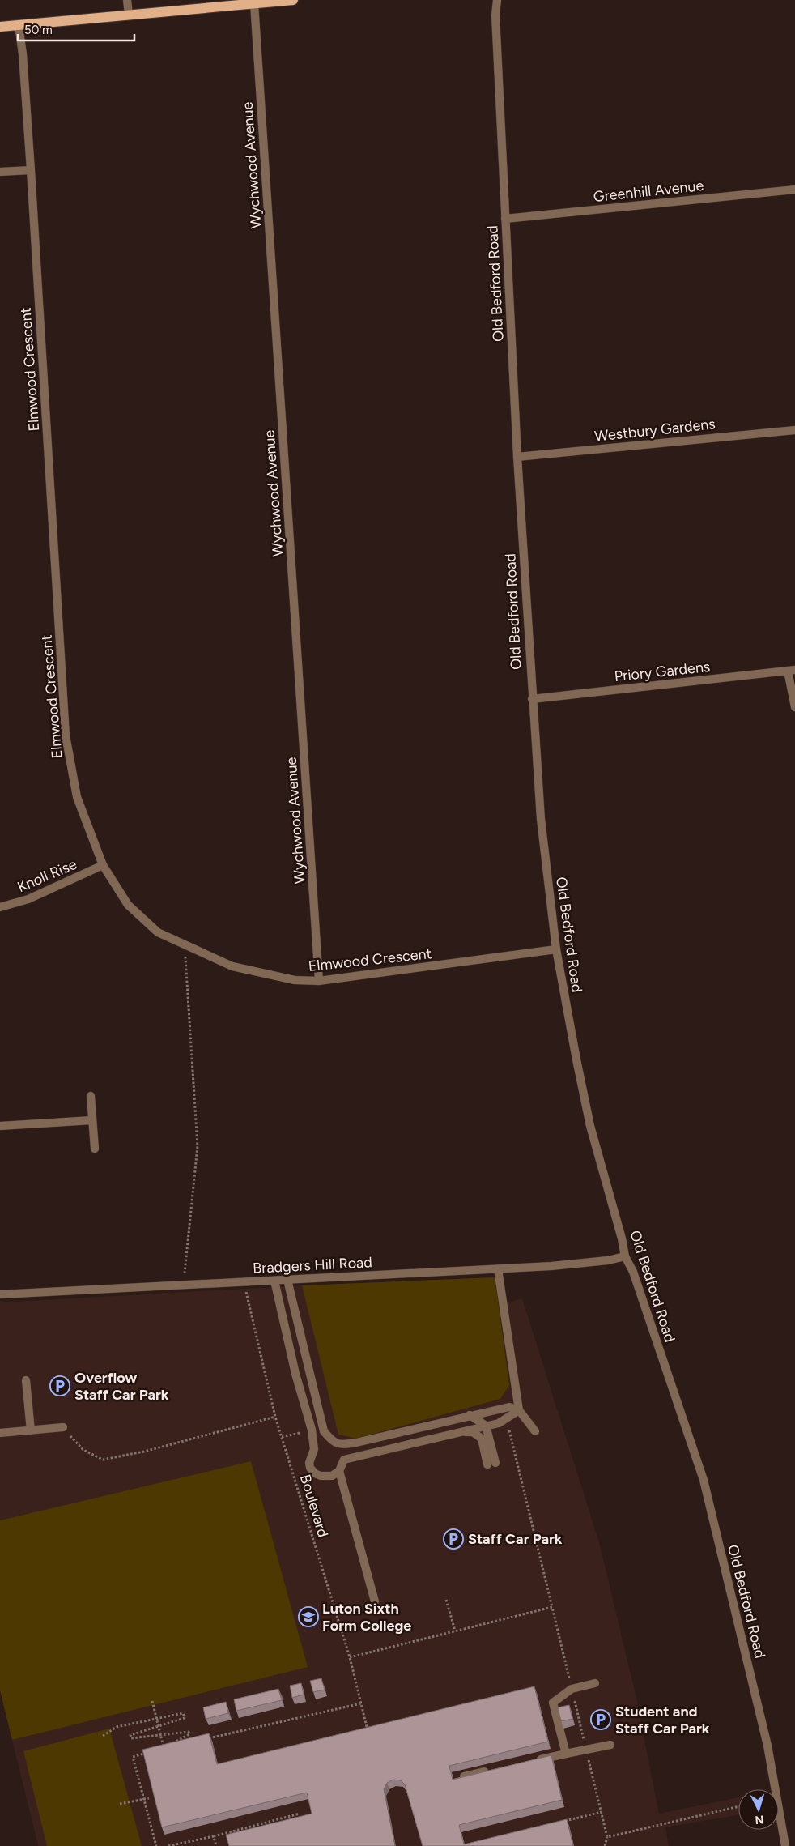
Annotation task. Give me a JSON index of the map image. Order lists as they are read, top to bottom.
{
  "streets": {
    "street": [
      "Wychwood Avenue",
      "Greenhill Avenue",
      "Old Bedford Road",
      "Elmwood Crescent",
      "Westbury Gardens",
      "Priory Gardens",
      "Knoll Rise",
      "Bradgers Hill Road"
    ],
    "path": ["Boulevard"]
  },
  "crossings": [
    ["Wychwood Avenue", "Elmwood Crescent"],
    ["Greenhill Avenue", "Old Bedford Road"],
    ["Old Bedford Road", "Elmwood Crescent"],
    ["Old Bedford Road", "Westbury Gardens"],
    ["Old Bedford Road", "Priory Gardens"],
    ["Old Bedford Road", "Bradgers Hill Road"],
    ["Elmwood Crescent", "Knoll Rise"],
    ["Bradgers Hill Road", "Boulevard"]
  ],
  "places": {
    "parking": ["Overflow Staff Car Park", "Staff Car Park", "Student and Staff Car Park"],
    "school or university": ["Luton Sixth Form College"]
  },
  "scale_bar": "50 m",
  "north": "bottom"
}
